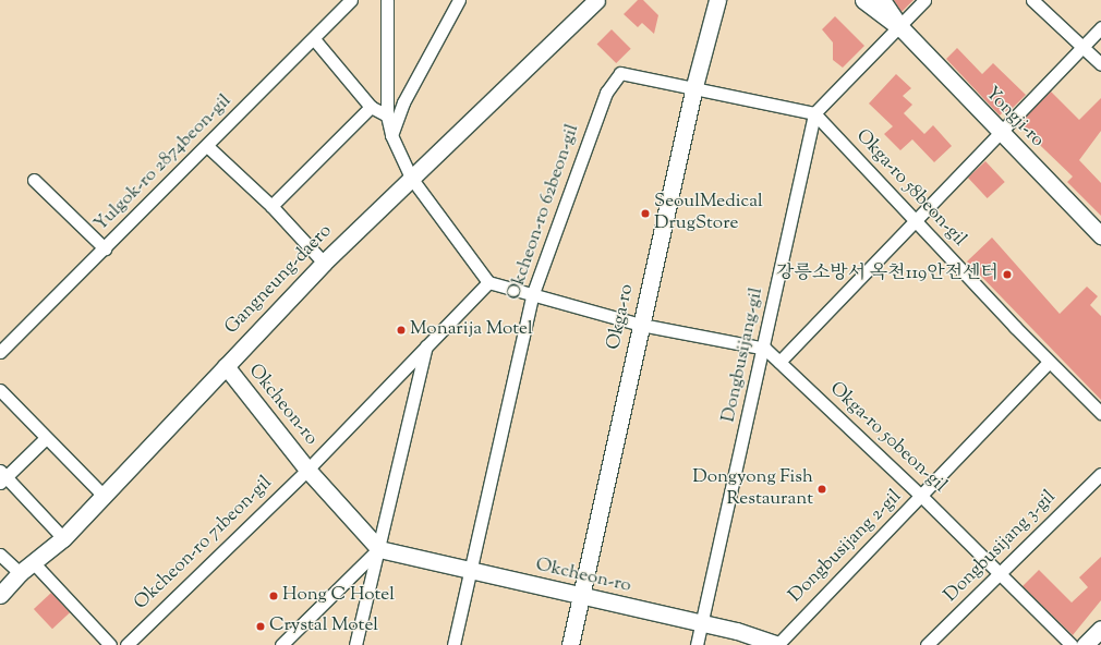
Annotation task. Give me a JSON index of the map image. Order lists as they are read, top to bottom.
{
  "streets": {
    "street": [
      "Yongji-ro",
      "Yulgok-ro 2874beon-gil",
      "Okga-ro 58beon-gil",
      "Okcheon-ro 62beon-gil",
      "Gangneung-daero",
      "Okga-ro",
      "Dongbusijang-gil",
      "Okcheon-ro",
      "Okga-ro 50beon-gil",
      "Okcheon-ro 71beon-gil",
      "Dongbusijang 2-gil",
      "Dongbusijang 3-gil"
    ]
  },
  "crossings": [
    ["Okga-ro 58beon-gil", "Dongbusijang-gil"],
    ["Okga-ro 58beon-gil", "Dongbusijang 2-gil"],
    ["Okcheon-ro 62beon-gil", "Okga-ro"],
    ["Okcheon-ro 62beon-gil", "Okcheon-ro"],
    ["Gangneung-daero", "Okcheon-ro"],
    ["Okga-ro", "Okcheon-ro"],
    ["Dongbusijang-gil", "Okcheon-ro"],
    ["Dongbusijang-gil", "Okga-ro 50beon-gil"],
    ["Okcheon-ro", "Okcheon-ro 71beon-gil"],
    ["Okcheon-ro", "Dongbusijang 2-gil"],
    ["Okga-ro 50beon-gil", "Dongbusijang 2-gil"],
    ["Okga-ro 50beon-gil", "Dongbusijang 3-gil"]
  ],
  "places": [
    "SeoulMedical DrugStore",
    "강릉소방서 옥천119안전센터",
    "Monarija Motel",
    "Dongyong Fish Restaurant",
    "Hong C Hotel",
    "Crystal Motel"
  ]
}
